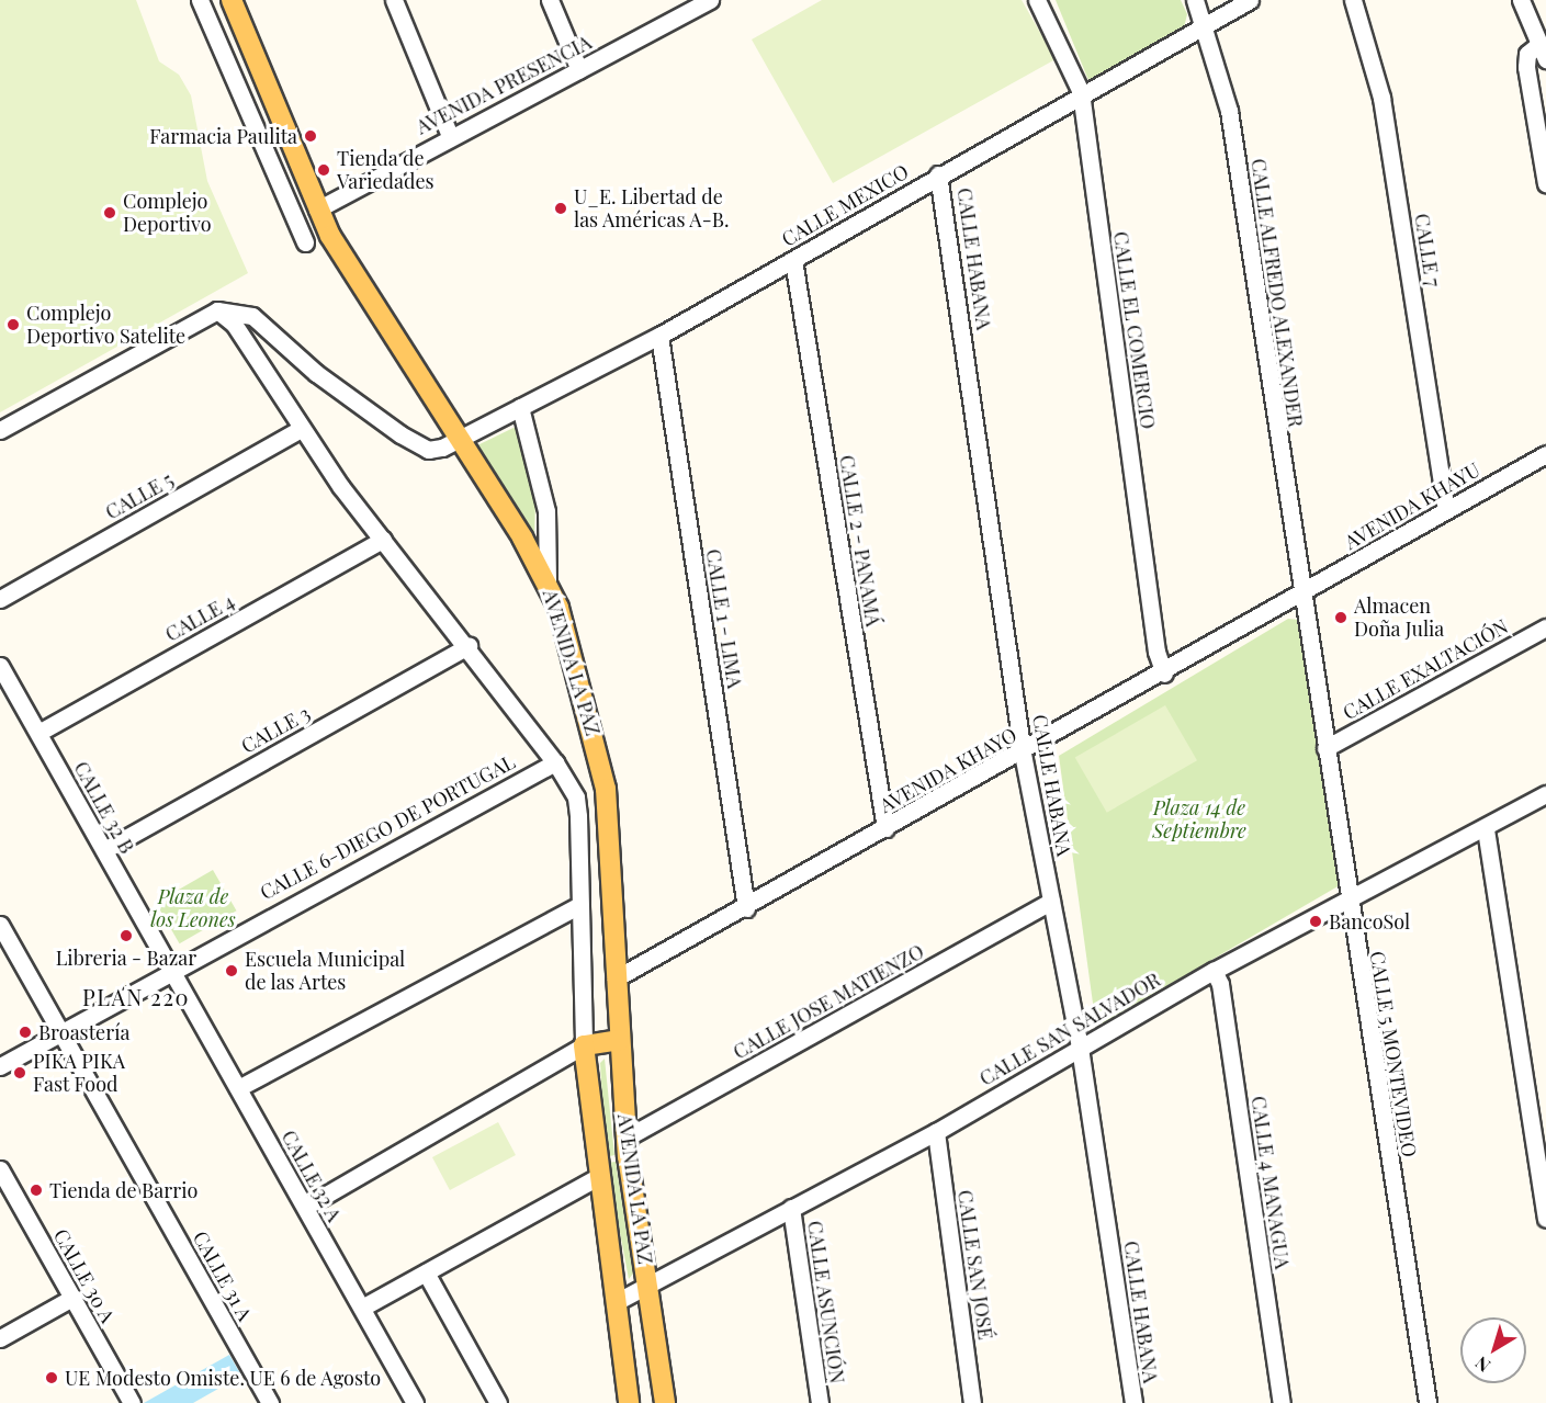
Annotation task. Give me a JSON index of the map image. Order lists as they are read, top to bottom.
{
  "streets": {
    "main road": ["AVENIDA LA PAZ"],
    "street": [
      "AVENIDA PRESENCIA",
      "CALLE MEXICO",
      "CALLE 7",
      "CALLE HABANA",
      "CALLE ALFREDO ALEXANDER",
      "CALLE EL COMERCIO",
      "CALLE 5",
      "AVENIDA KHAYU",
      "CALLE 2 - PANAMÁ",
      "CALLE 4",
      "CALLE 1 - LIMA",
      "CALLE EXALTACIÓN",
      "CALLE 3",
      "AVENIDA KHAYO",
      "CALLE 32 B",
      "CALLE 6-DIEGO DE PORTUGAL",
      "CALLE JOSE MATIENZO",
      "CALLE SAN SALVADOR",
      "CALLE 5 MONTEVIDEO",
      "CALLE 32 A",
      "CALLE 4 MANAGUA",
      "CALLE SAN JOSÉ",
      "CALLE 30 A",
      "CALLE 31 A",
      "CALLE ASUNCIÓN"
    ]
  },
  "crossings": [
    ["AVENIDA PRESENCIA", "AVENIDA LA PAZ"],
    ["CALLE MEXICO", "CALLE HABANA"],
    ["CALLE MEXICO", "CALLE ALFREDO ALEXANDER"],
    ["CALLE MEXICO", "CALLE EL COMERCIO"],
    ["CALLE MEXICO", "CALLE 2 - PANAMÁ"],
    ["CALLE MEXICO", "CALLE 1 - LIMA"],
    ["CALLE MEXICO", "AVENIDA LA PAZ"],
    ["CALLE 7", "AVENIDA KHAYU"],
    ["CALLE HABANA", "AVENIDA KHAYO"],
    ["CALLE HABANA", "CALLE JOSE MATIENZO"],
    ["CALLE HABANA", "CALLE SAN SALVADOR"],
    ["CALLE ALFREDO ALEXANDER", "AVENIDA KHAYU"],
    ["CALLE ALFREDO ALEXANDER", "AVENIDA KHAYO"],
    ["CALLE ALFREDO ALEXANDER", "CALLE 5 MONTEVIDEO"],
    ["CALLE EL COMERCIO", "AVENIDA KHAYO"],
    ["CALLE 5", "AVENIDA LA PAZ"],
    ["AVENIDA KHAYU", "AVENIDA KHAYO"],
    ["AVENIDA KHAYU", "CALLE 5 MONTEVIDEO"],
    ["CALLE 2 - PANAMÁ", "AVENIDA KHAYO"],
    ["CALLE 4", "AVENIDA LA PAZ"],
    ["CALLE 4", "CALLE 32 B"],
    ["CALLE 1 - LIMA", "AVENIDA KHAYO"],
    ["AVENIDA LA PAZ", "CALLE 3"],
    ["AVENIDA LA PAZ", "AVENIDA KHAYO"],
    ["AVENIDA LA PAZ", "CALLE 6-DIEGO DE PORTUGAL"],
    ["AVENIDA LA PAZ", "CALLE JOSE MATIENZO"],
    ["AVENIDA LA PAZ", "CALLE SAN SALVADOR"],
    ["CALLE EXALTACIÓN", "CALLE 5 MONTEVIDEO"],
    ["CALLE 3", "CALLE 32 B"],
    ["AVENIDA KHAYO", "CALLE 5 MONTEVIDEO"],
    ["CALLE 32 B", "CALLE 6-DIEGO DE PORTUGAL"],
    ["CALLE 32 B", "CALLE 32 A"],
    ["CALLE 6-DIEGO DE PORTUGAL", "CALLE 32 A"],
    ["CALLE 6-DIEGO DE PORTUGAL", "CALLE 31 A"],
    ["CALLE SAN SALVADOR", "CALLE 5 MONTEVIDEO"],
    ["CALLE SAN SALVADOR", "CALLE 4 MANAGUA"],
    ["CALLE SAN SALVADOR", "CALLE SAN JOSÉ"],
    ["CALLE SAN SALVADOR", "CALLE ASUNCIÓN"]
  ],
  "districts": ["PLAN 220"],
  "parks": ["Plaza 14 de Septiembre", "Plaza de los Leones"],
  "places": [
    "Farmacia Paulita",
    "Tienda de Variedades",
    "U_E. Libertad de las Américas A-B.",
    "Complejo Deportivo",
    "Complejo Deportivo Satelite",
    "Almacen Doña Julia",
    "BancoSol",
    "Libreria - Bazar",
    "Escuela Municipal de las Artes",
    "Broastería",
    "PIKA PIKA Fast Food",
    "Tienda de Barrio",
    "UE Modesto Omiste. UE 6 de Agosto"
  ],
  "north": "bottom left"
}
